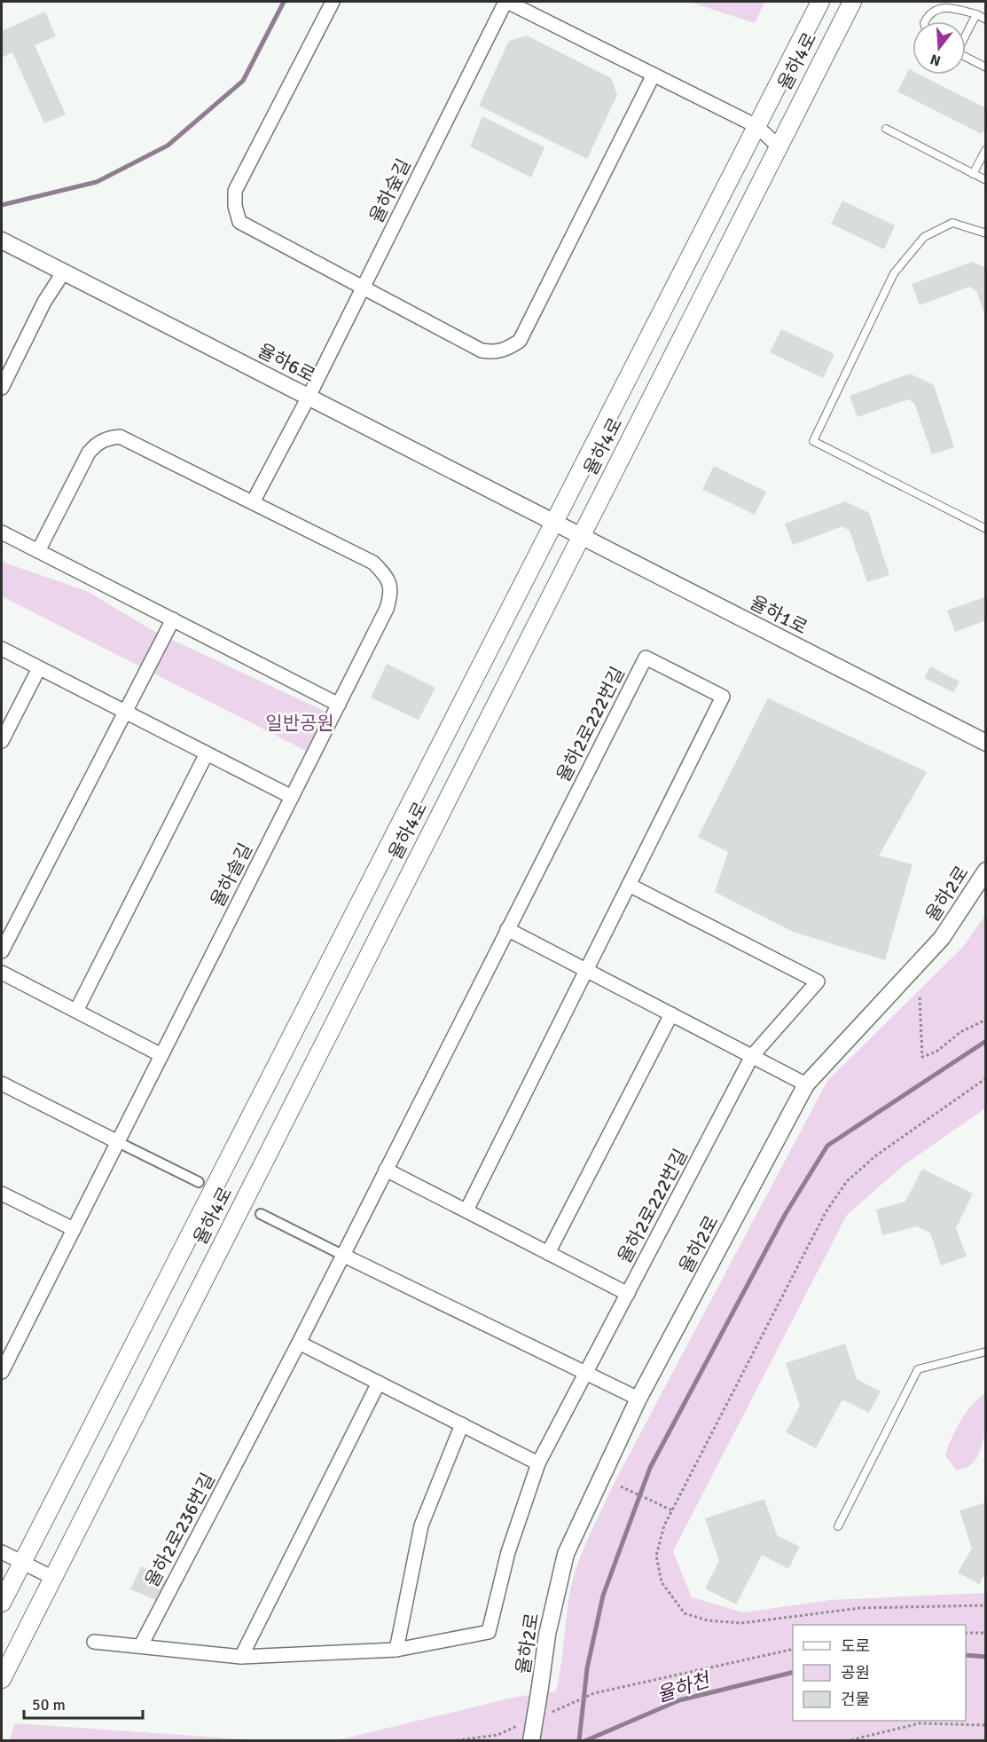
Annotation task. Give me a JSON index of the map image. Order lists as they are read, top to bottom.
{
  "streets": {
    "main road": ["율하4로"],
    "street": [
      "율하숲길",
      "율하6로",
      "율하1로",
      "율하2로222번길",
      "율하솔길",
      "율하2로",
      "율하2로236번길"
    ]
  },
  "crossings": [
    ["율하4로", "율하숲길"],
    ["율하4로", "율하6로"],
    ["율하4로", "율하1로"],
    ["율하숲길", "율하6로"],
    ["율하숲길", "율하솔길"],
    ["율하6로", "율하1로"],
    ["율하2로222번길", "율하2로236번길"]
  ],
  "water": ["율하천"],
  "parks": ["일반공원"],
  "legend": ["도로", "공원", "건물"],
  "scale_bar": "50 m",
  "north": "bottom"
}
